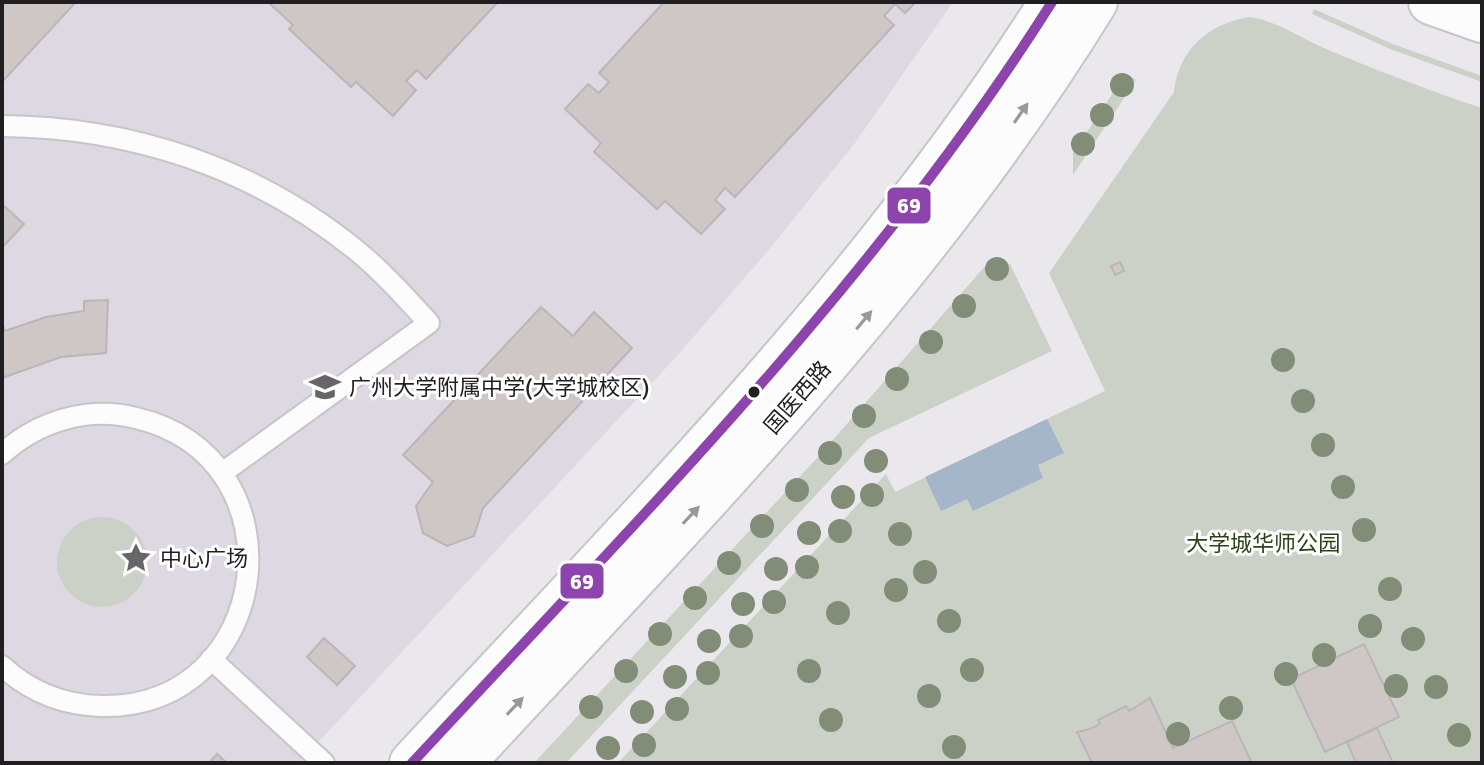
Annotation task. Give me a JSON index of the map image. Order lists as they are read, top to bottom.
{
  "streets": {
    "main road": ["国医西路"]
  },
  "parks": ["大学城华师公园"],
  "places": {
    "school or university": ["广州大学附属中学(大学城校区)"],
    "place": ["中心广场"]
  },
  "lines": ["transit line 69"]
}
